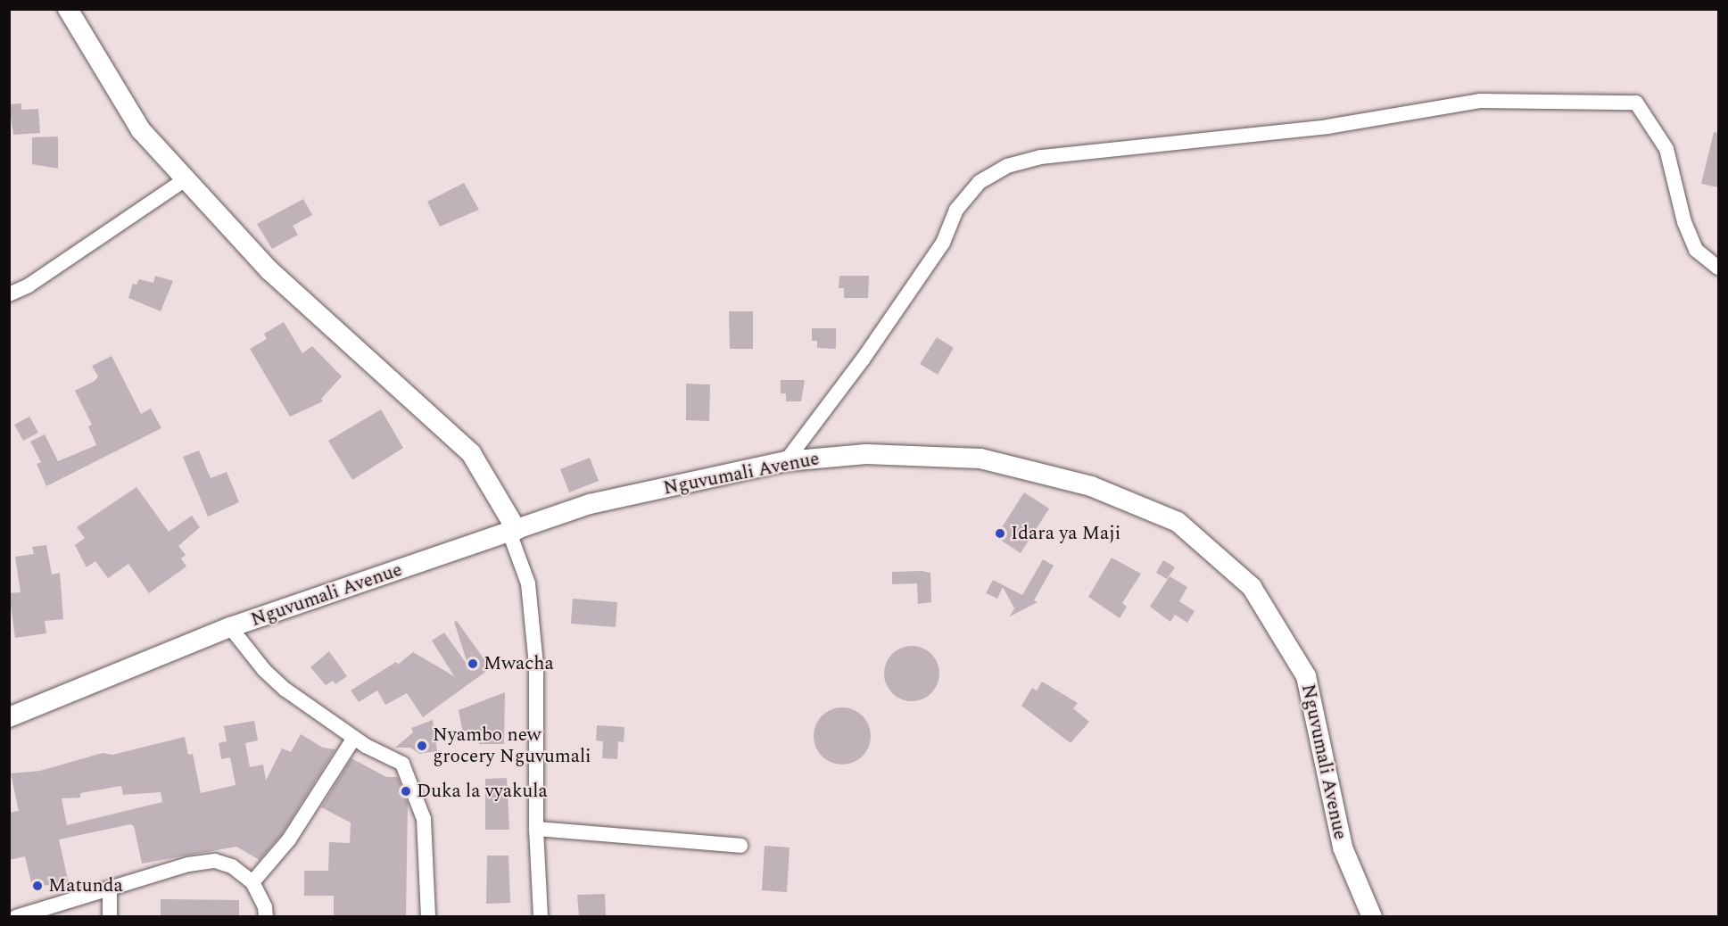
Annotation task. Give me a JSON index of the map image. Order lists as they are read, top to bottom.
{
  "streets": {
    "street": ["Nguvumali Avenue"]
  },
  "places": [
    "Idara ya Maji",
    "Mwacha",
    "Nyambo new grocery Nguvumali",
    "Duka la vyakula",
    "Matunda"
  ]
}
